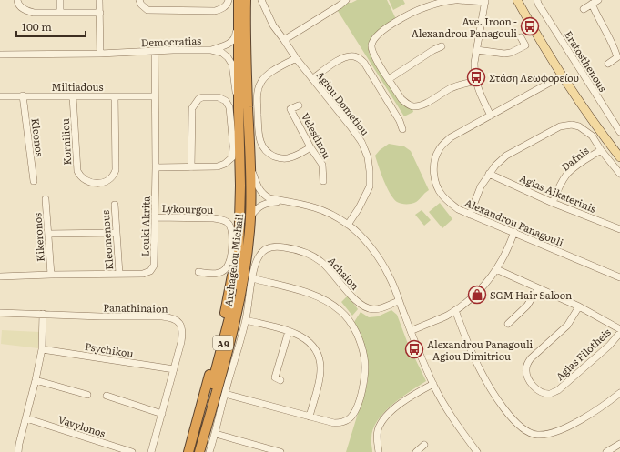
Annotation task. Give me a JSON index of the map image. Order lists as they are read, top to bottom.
{
  "streets": {
    "highway": ["Archagelou Michail", "A9"],
    "street": [
      "Democratias",
      "Eratosthenous",
      "Miltiadous",
      "Agiou Dometiou",
      "Velestinou",
      "Kleonos",
      "Korniliou",
      "Dafnis",
      "Agias Aikaterinis",
      "Lykourgou",
      "Alexandrou Panagouli",
      "Louki Akrita",
      "Kikeronos",
      "Kleomenous",
      "Achaion",
      "Panathinaion",
      "Psychikou",
      "Agias Filotheis",
      "Vavylonos"
    ]
  },
  "crossings": [
    ["Democratias", "Louki Akrita"],
    ["Democratias", "Archagelou Michail"],
    ["Miltiadous", "Kleonos"],
    ["Miltiadous", "Korniliou"],
    ["Miltiadous", "Louki Akrita"],
    ["Dafnis", "Agias Aikaterinis"],
    ["Lykourgou", "Louki Akrita"],
    ["Louki Akrita", "Kikeronos"],
    ["Louki Akrita", "Kleomenous"],
    ["Panathinaion", "Psychikou"]
  ],
  "places": {
    "bus stop": ["Ave. Iroon - Alexandrou Panagouli", "Στάση Λεωφορείου", "Alexandrou Panagouli - Agiou Dimitriou"],
    "shop": ["SGM Hair Saloon"]
  },
  "scale_bar": "100 m"
}
